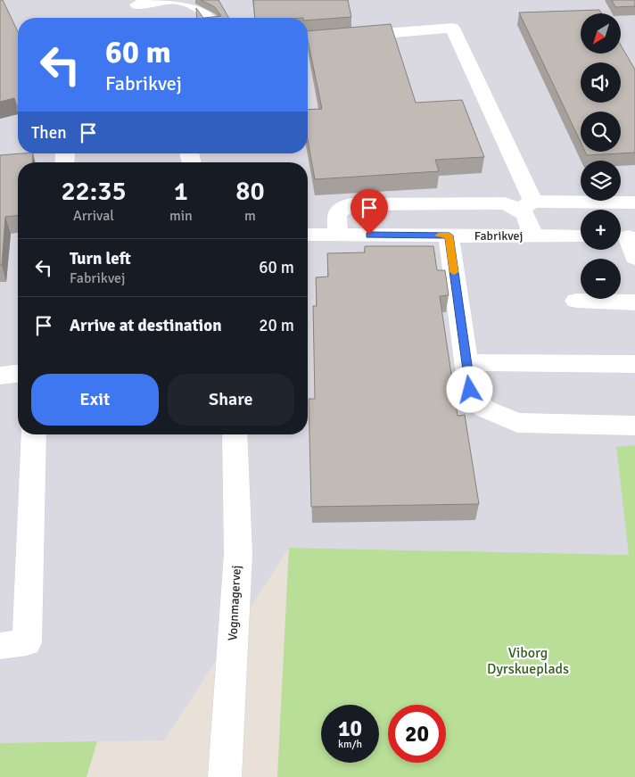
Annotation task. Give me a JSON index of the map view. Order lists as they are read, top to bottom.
{
  "streets": {
    "street": ["Fabrikvej", "Vognmagervej"]
  },
  "parks": ["Viborg Dyrskueplads"],
  "north": "bottom left",
  "page": {
    "map_buttons": ["+", "−"],
    "turn": ["60 m", "Fabrikvej"],
    "then": "Then",
    "eta": [
      "22:35",
      "Arrival",
      "1",
      "min",
      "80",
      "m"
    ],
    "list": [
      {
        "name": "Turn left",
        "note": "Fabrikvej",
        "value": "60 m"
      },
      {
        "name": "Arrive at destination",
        "value": "20 m"
      }
    ],
    "buttons": ["Exit", "Share"],
    "speed": "10 km/h",
    "limit": "20"
  }
}
